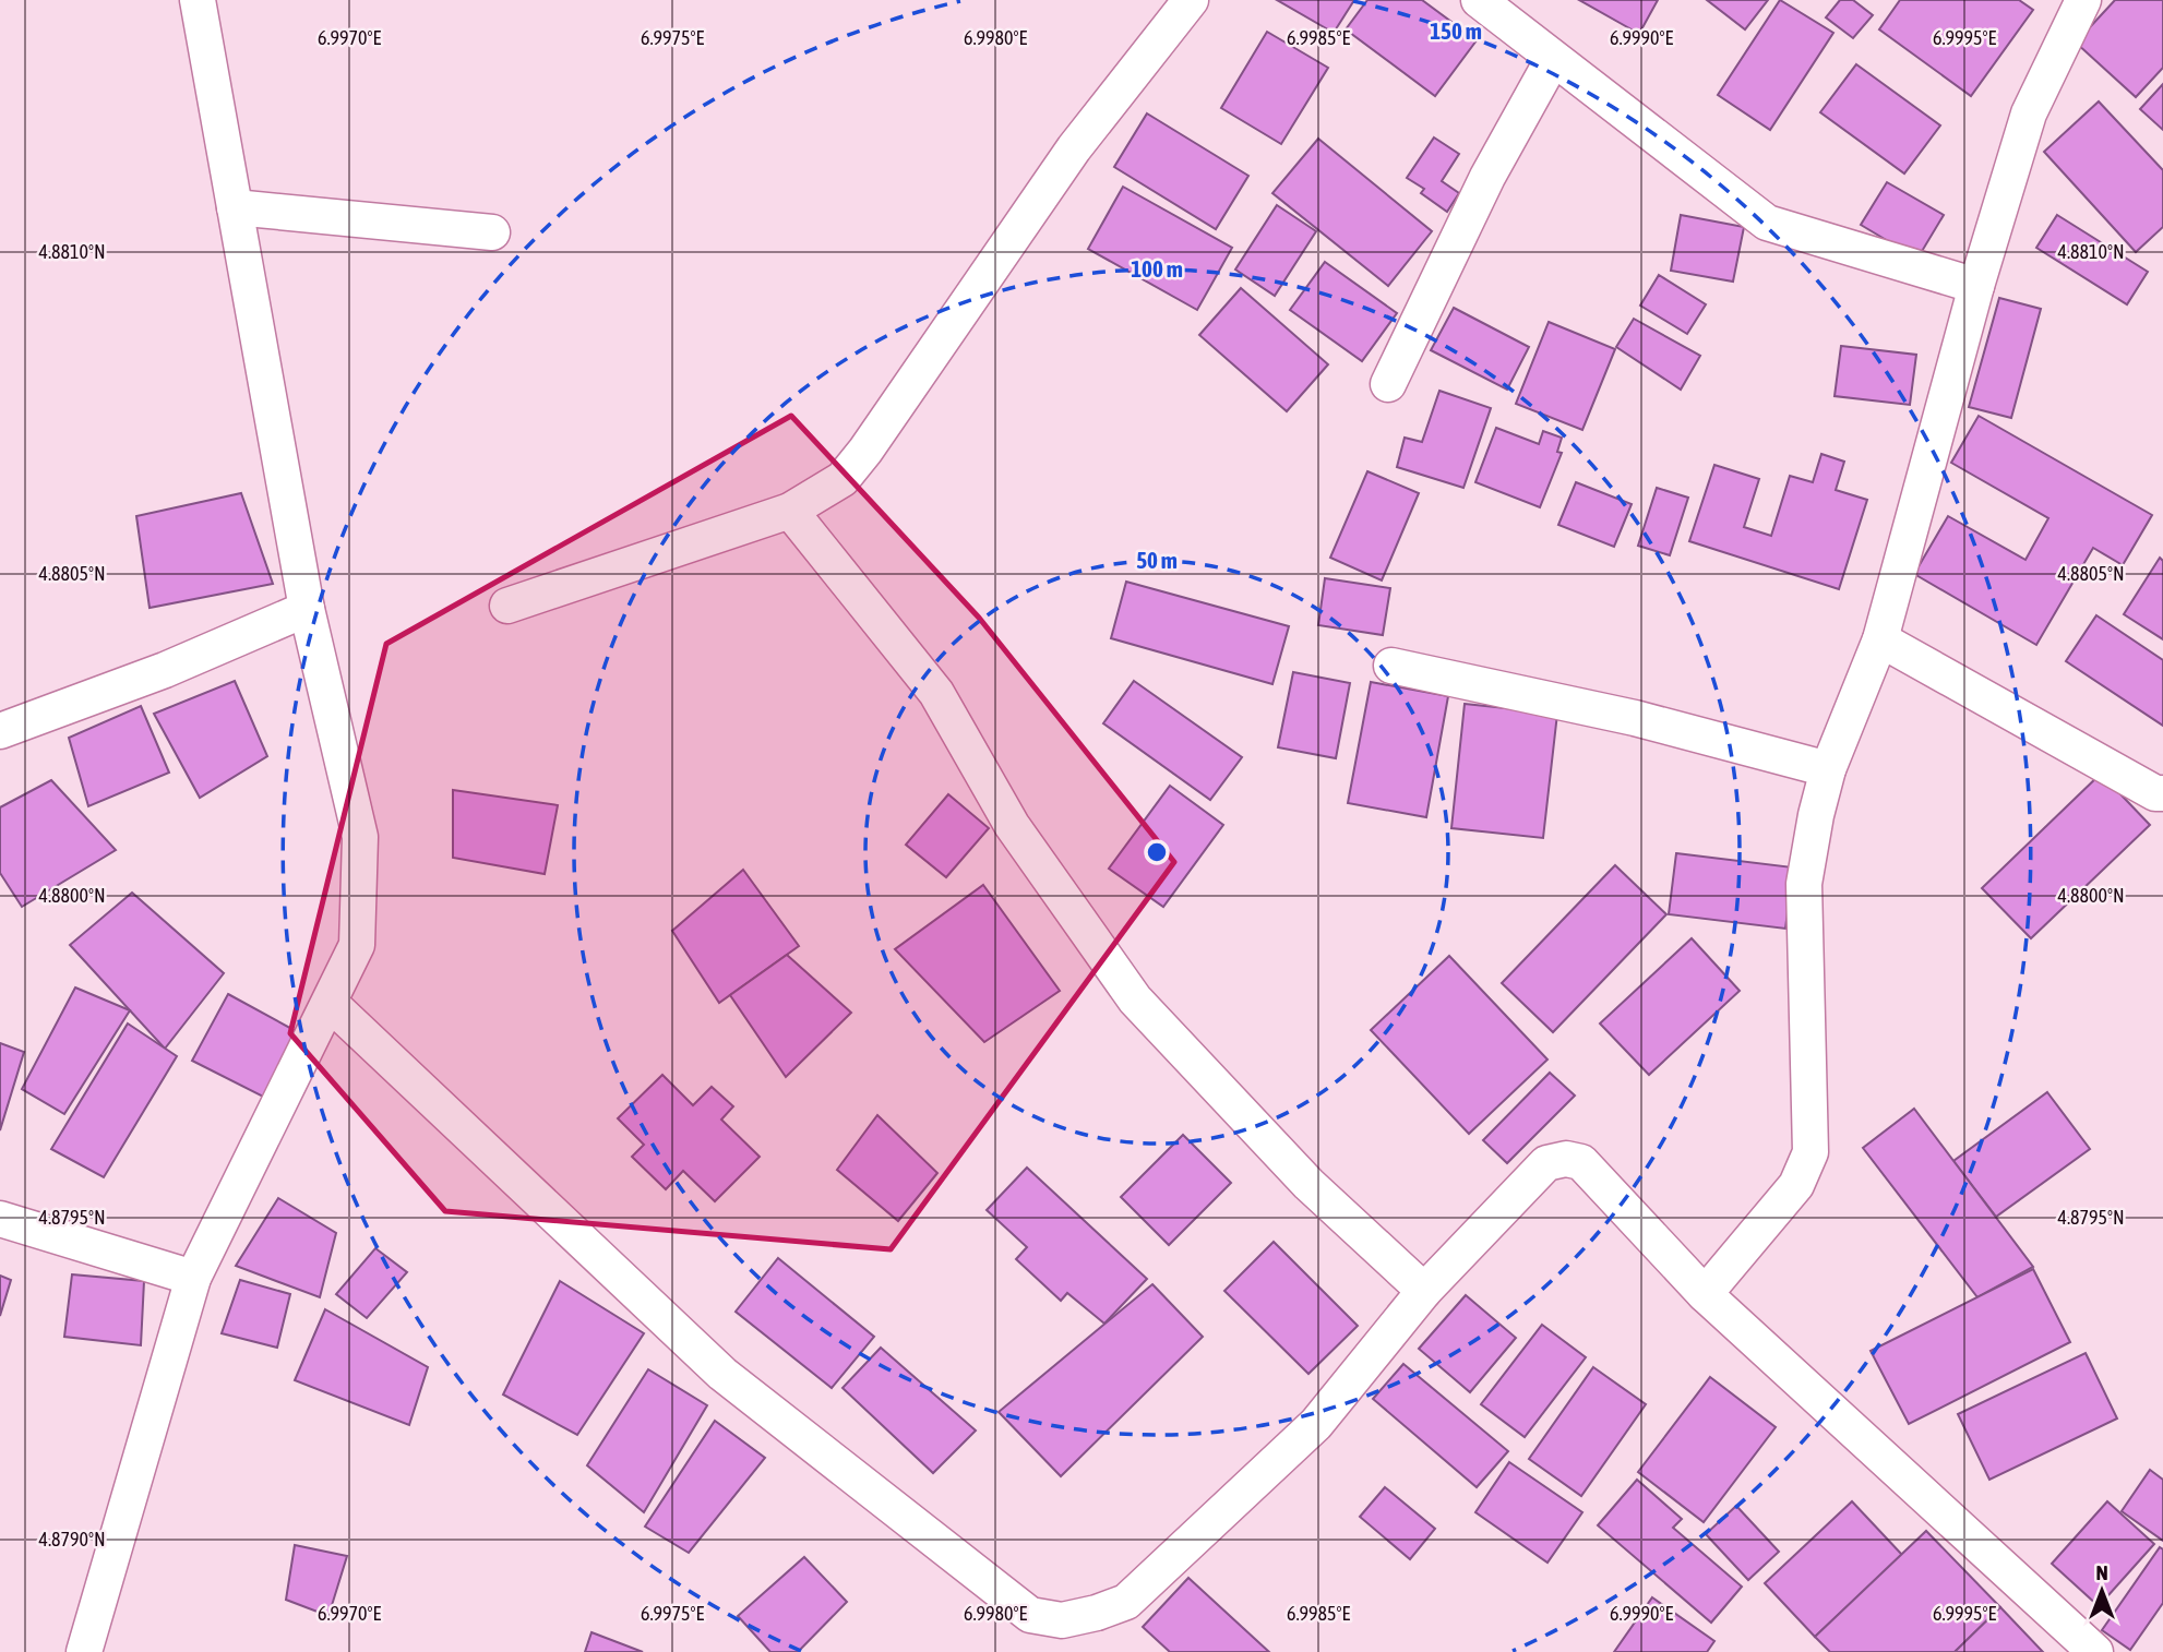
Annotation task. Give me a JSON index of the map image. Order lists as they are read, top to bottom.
{
  "north": "top",
  "coordinates": [
    "6.9970°E",
    "6.9975°E",
    "6.9980°E",
    "6.9985°E",
    "6.9990°E",
    "6.9995°E",
    "4.8810°N",
    "4.8805°N",
    "4.8800°N",
    "4.8795°N",
    "4.8790°N"
  ],
  "rings": ["150 m", "100 m", "50 m"]
}
